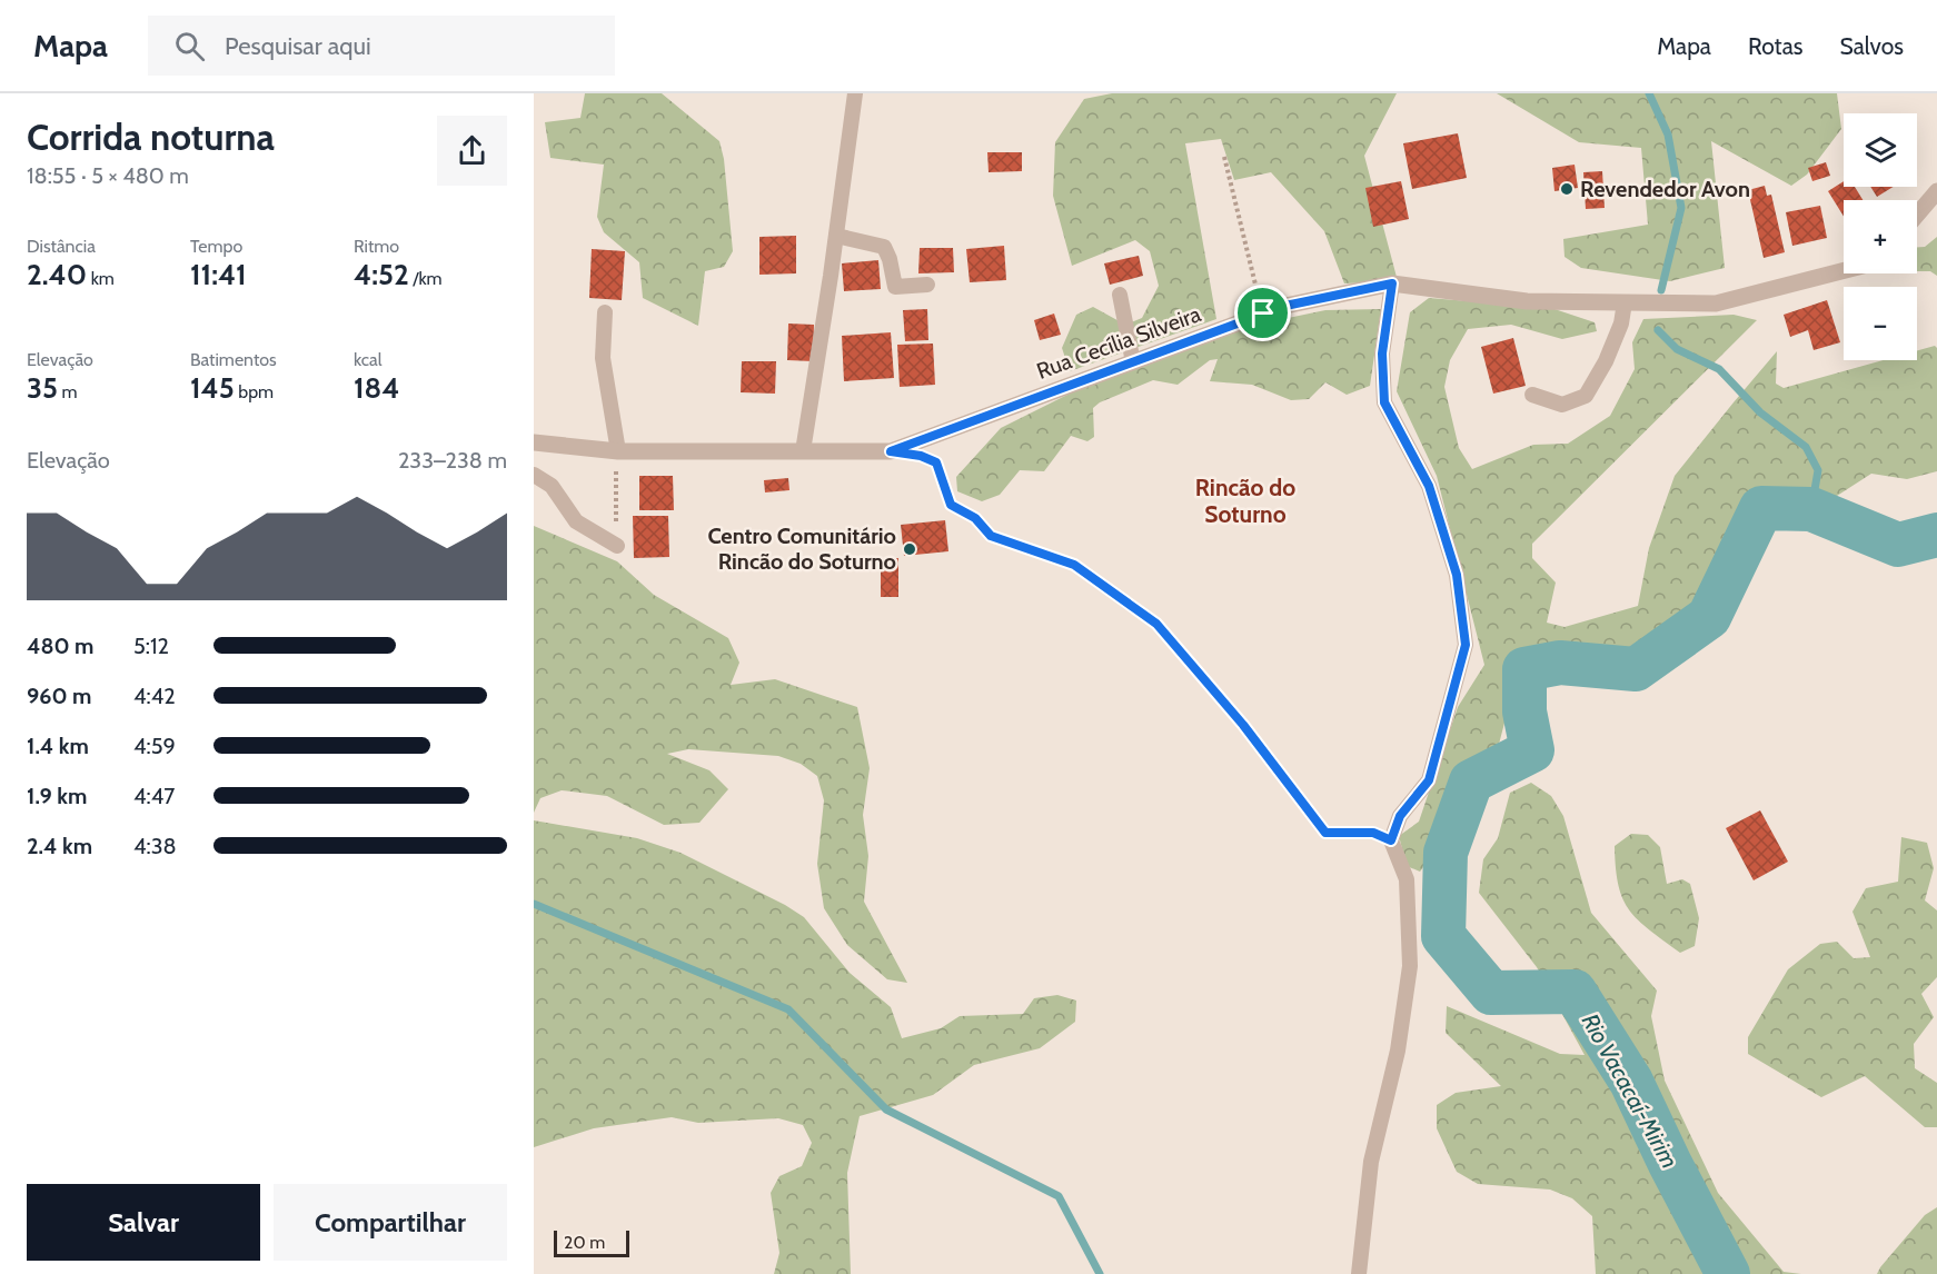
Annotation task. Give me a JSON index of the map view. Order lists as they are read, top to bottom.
{
  "streets": {
    "street": ["Rua Cecília Silveira"]
  },
  "districts": ["Rincão do Soturno"],
  "water": ["Rio Vacacaí-Mirim"],
  "places": ["Revendedor Avon", "Centro Comunitário Rincão do Soturno"],
  "scale_bar": "20 m",
  "page": {
    "header": "Mapa",
    "search": "Pesquisar aqui",
    "nav": ["Mapa", "Rotas", "Salvos"],
    "heading": ["Corrida noturna", "18:55 · 5 × 480 m"],
    "map_buttons": ["+", "−"],
    "stats": [
      ["Distância", "2.40 km"],
      ["Tempo", "11:41"],
      ["Ritmo", "4:52 /km"],
      ["Elevação", "35 m"],
      ["Batimentos", "145 bpm"],
      ["kcal", "184"]
    ],
    "chart": ["Elevação", "233–238 m"],
    "list": [
      {
        "name": "480 m",
        "note": "5:12"
      },
      {
        "name": "960 m",
        "note": "4:42"
      },
      {
        "name": "1.4 km",
        "note": "4:59"
      },
      {
        "name": "1.9 km",
        "note": "4:47"
      },
      {
        "name": "2.4 km",
        "note": "4:38"
      }
    ],
    "buttons": ["Salvar", "Compartilhar"],
    "scale": "20 m"
  }
}
